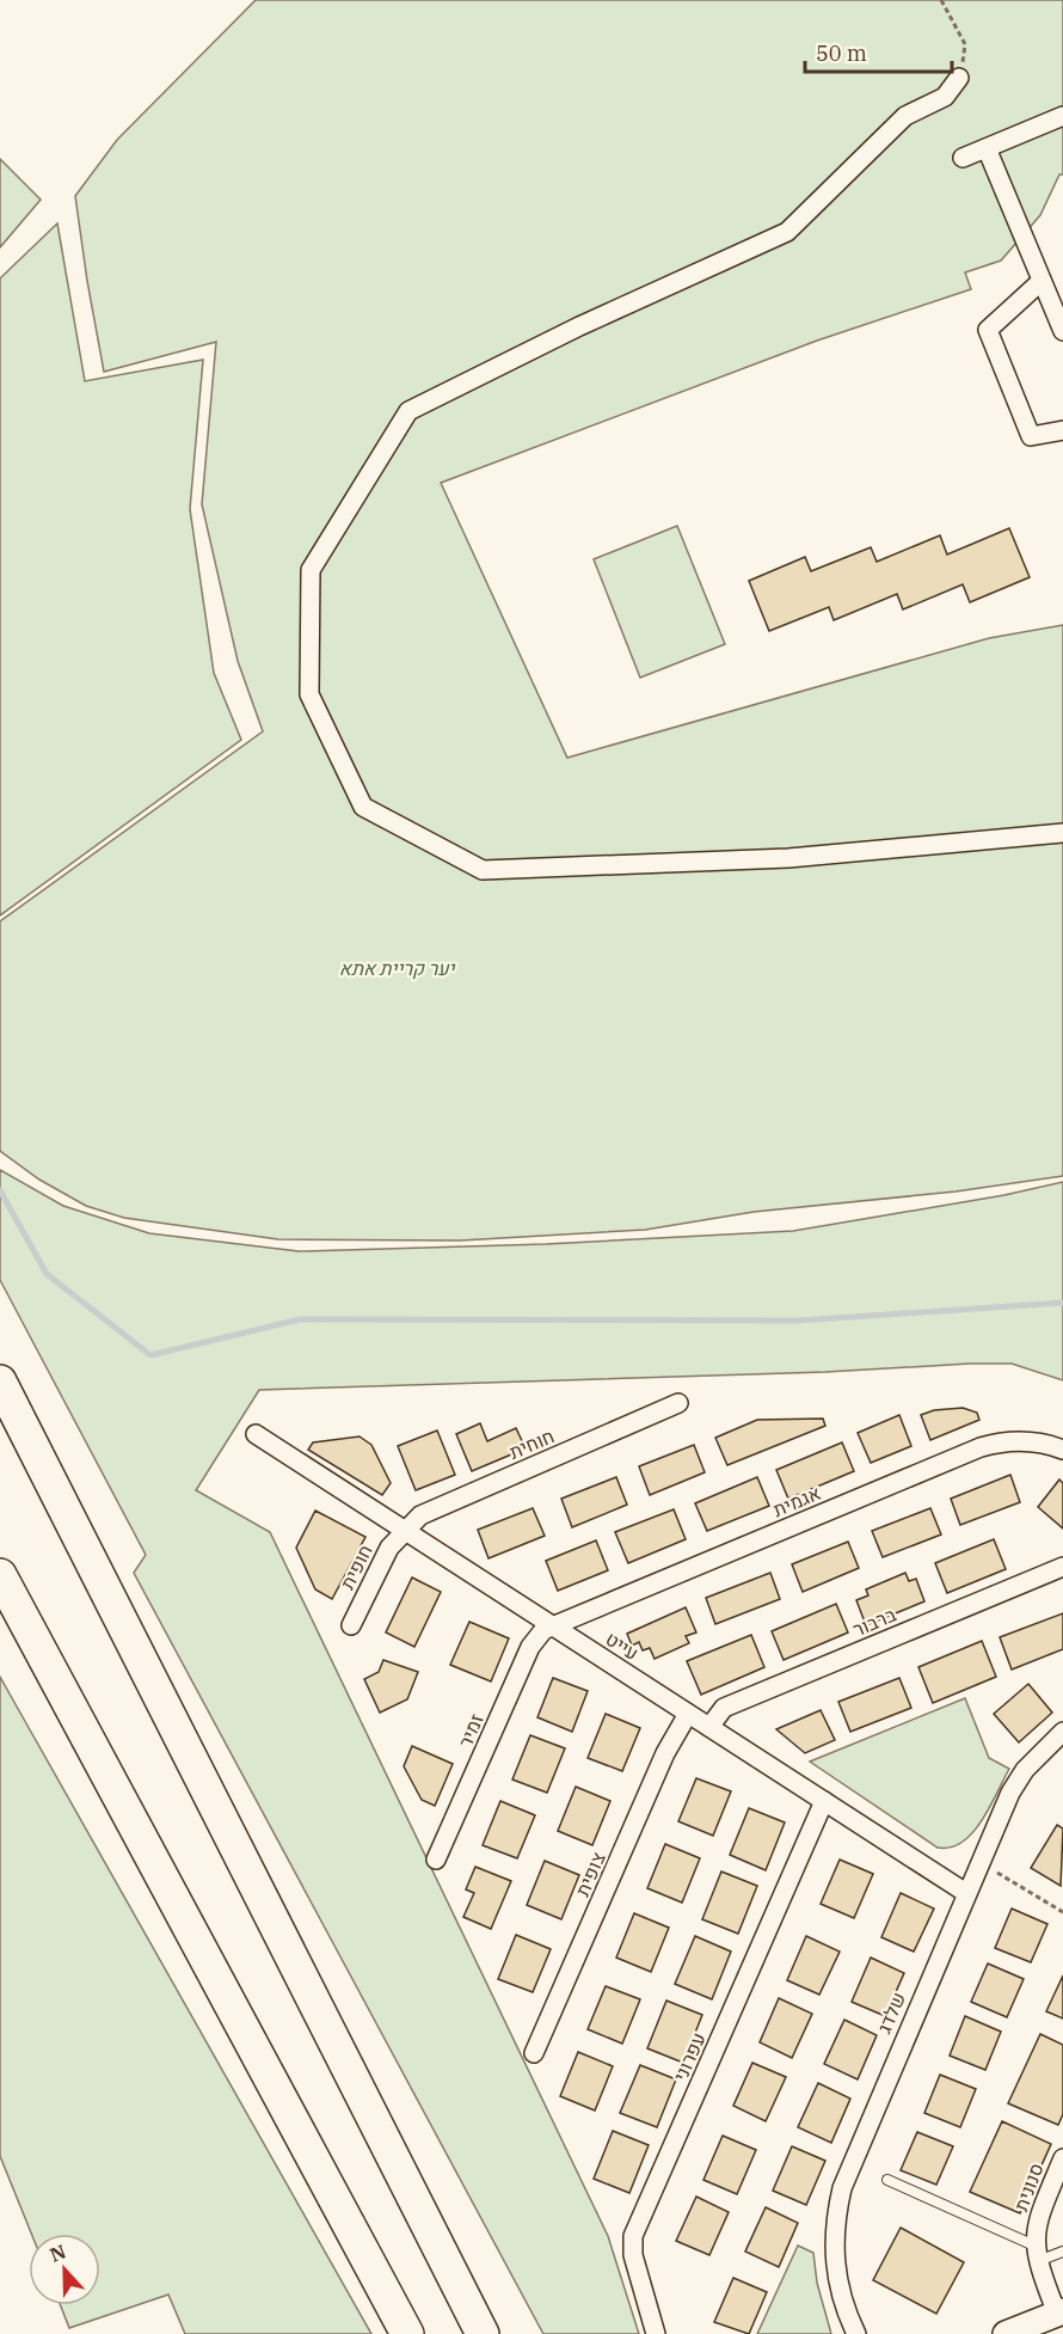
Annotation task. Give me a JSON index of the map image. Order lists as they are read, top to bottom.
{
  "streets": {
    "street": [
      "חוחית",
      "אגמית",
      "חופית",
      "ברבור",
      "עייט",
      "זמיר",
      "צופית",
      "שלדג",
      "עפרוני",
      "סנונית"
    ]
  },
  "crossings": [
    ["חוחית", "חופית"],
    ["חוחית", "עייט"],
    ["אגמית", "עייט"],
    ["אגמית", "זמיר"],
    ["חופית", "עייט"],
    ["ברבור", "עייט"],
    ["עייט", "זמיר"],
    ["עייט", "צופית"],
    ["עייט", "שלדג"],
    ["עייט", "עפרוני"]
  ],
  "parks": ["יער קריית אתא"],
  "scale_bar": "50 m",
  "north": "top"
}
